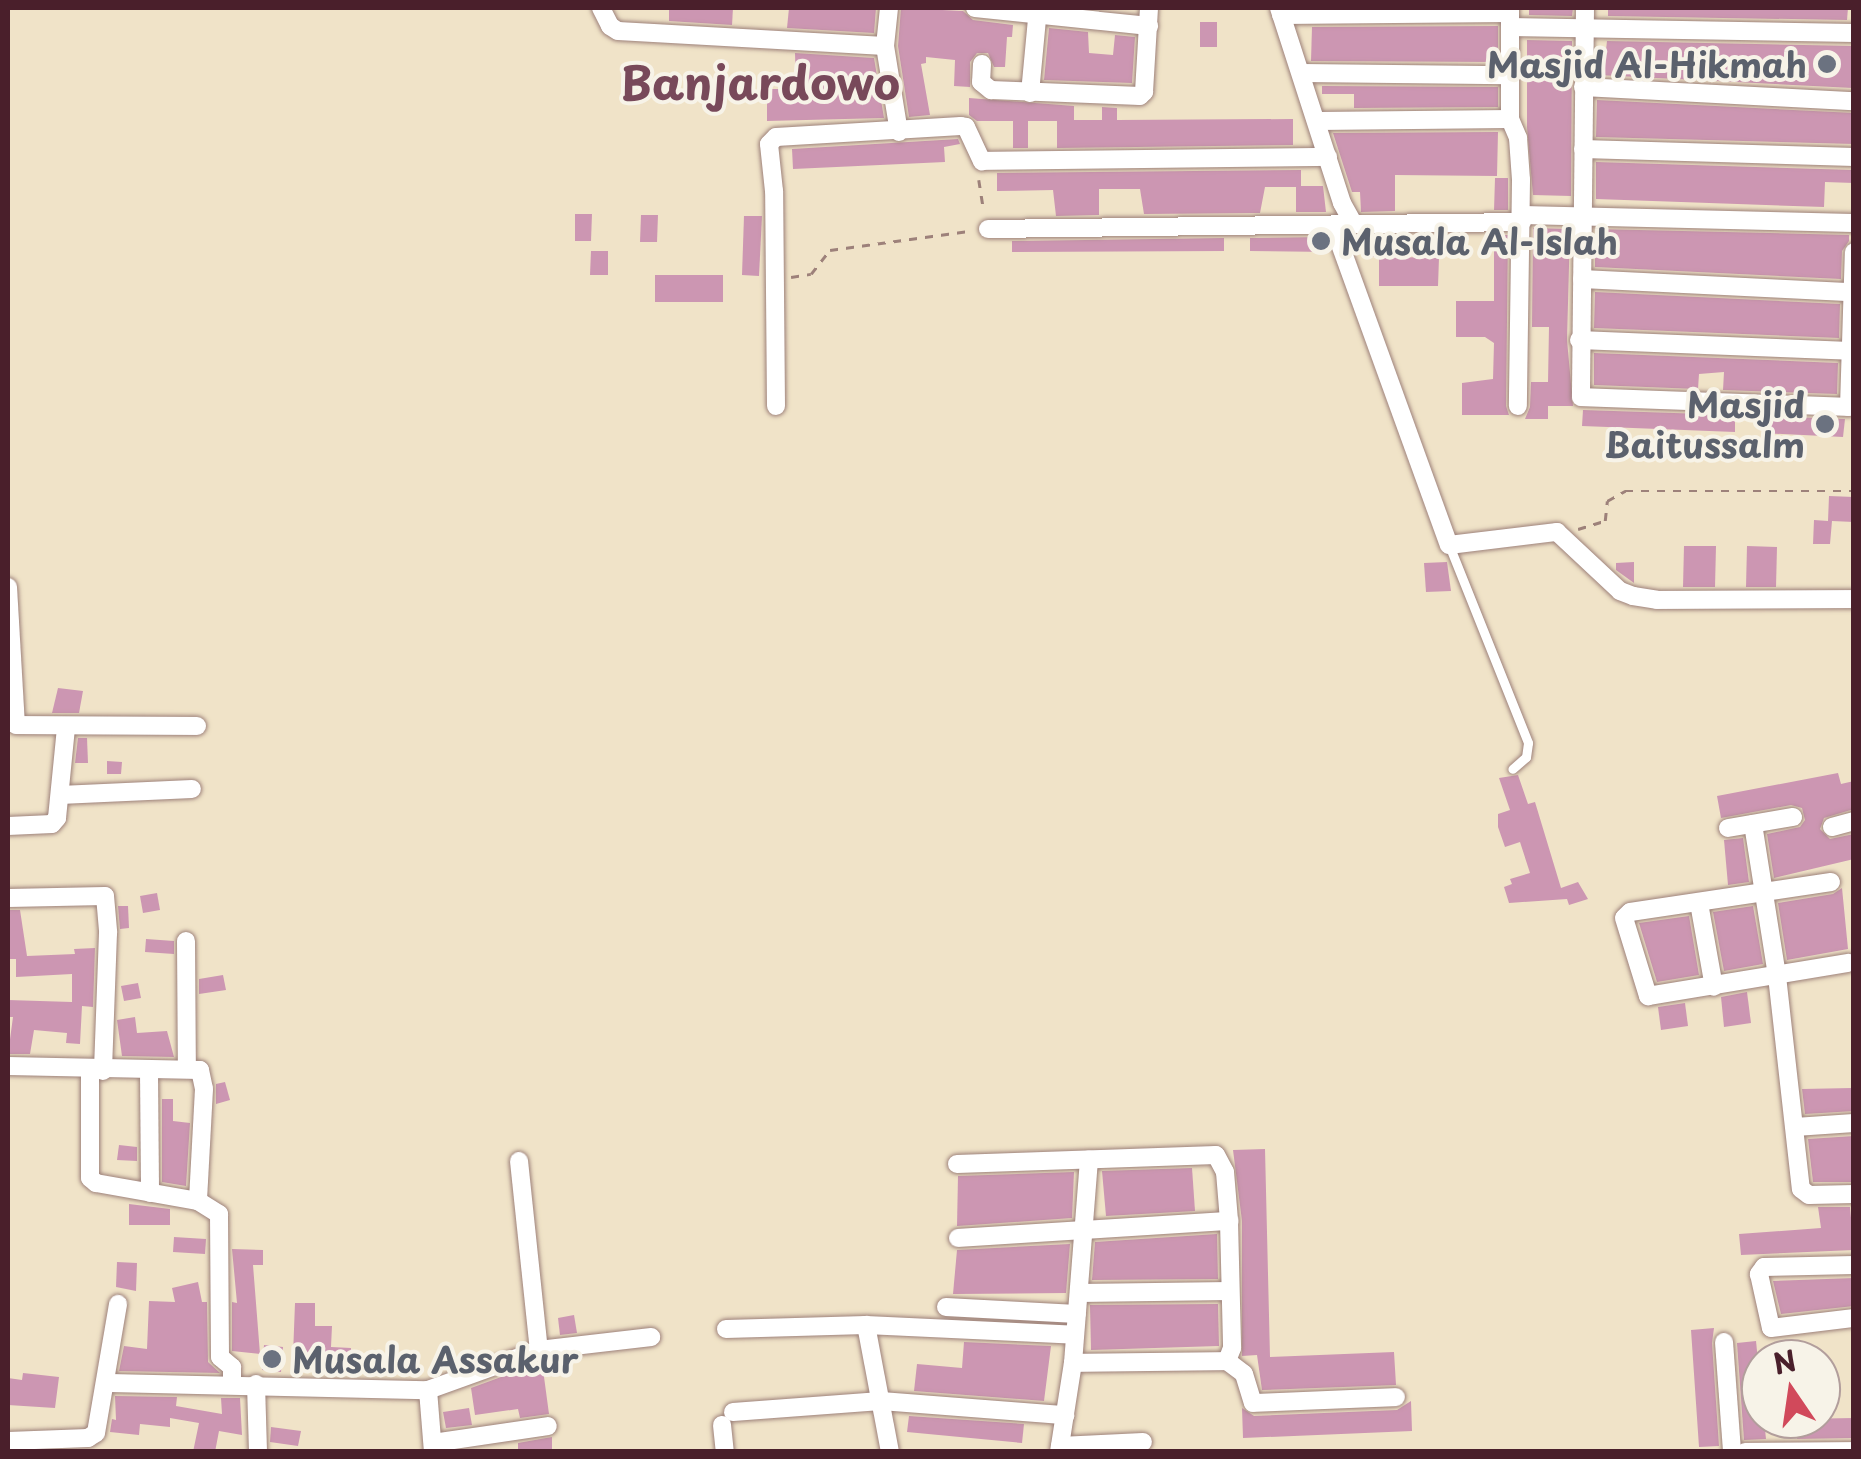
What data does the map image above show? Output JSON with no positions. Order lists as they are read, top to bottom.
{
  "districts": ["Banjardowo"],
  "places": [
    "Masjid Al-Hikmah",
    "Musala Al-Islah",
    "Masjid Baitussalm",
    "Musala Assakur"
  ],
  "north": "top"
}
